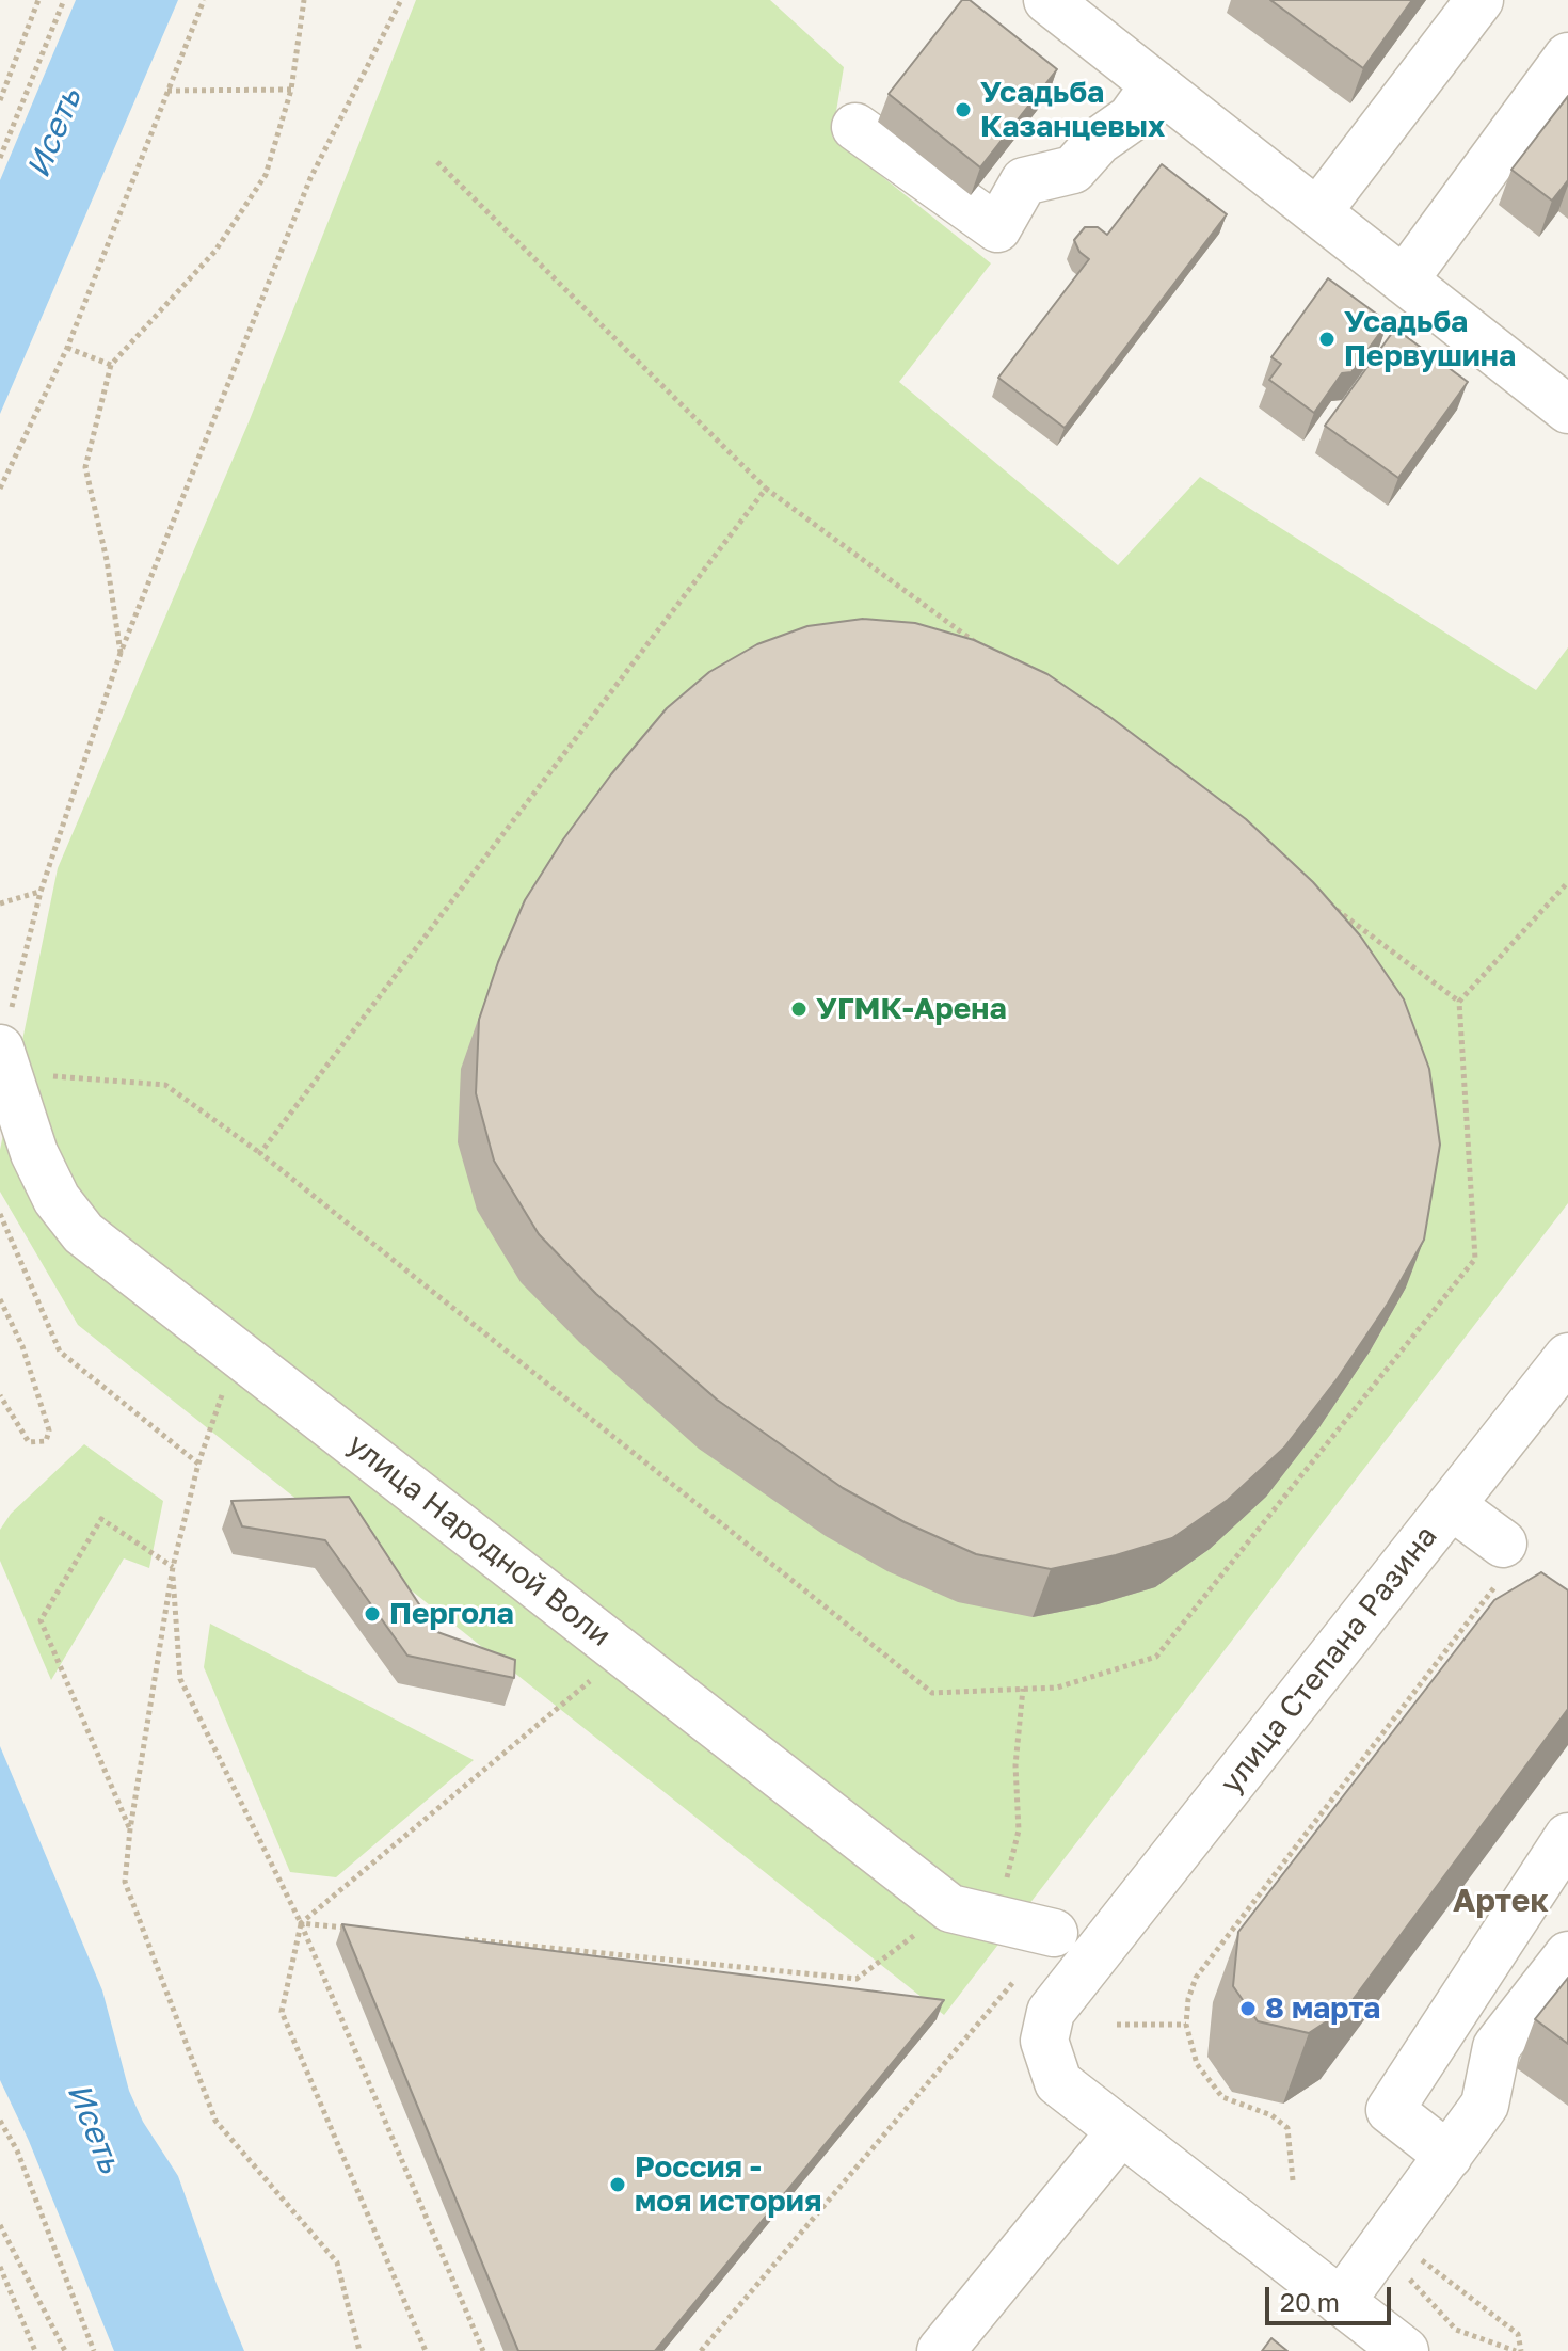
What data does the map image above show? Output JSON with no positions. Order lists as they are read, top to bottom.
{
  "streets": {
    "street": ["улица Народной Воли", "улица Степана Разина"]
  },
  "districts": ["Артек"],
  "water": ["Исеть"],
  "places": [
    "Усадьба Казанцевых",
    "Усадьба Первушина",
    "УГМК-Арена",
    "Пергола",
    "8 марта",
    "Россия - моя история"
  ],
  "scale_bar": "20 m"
}
